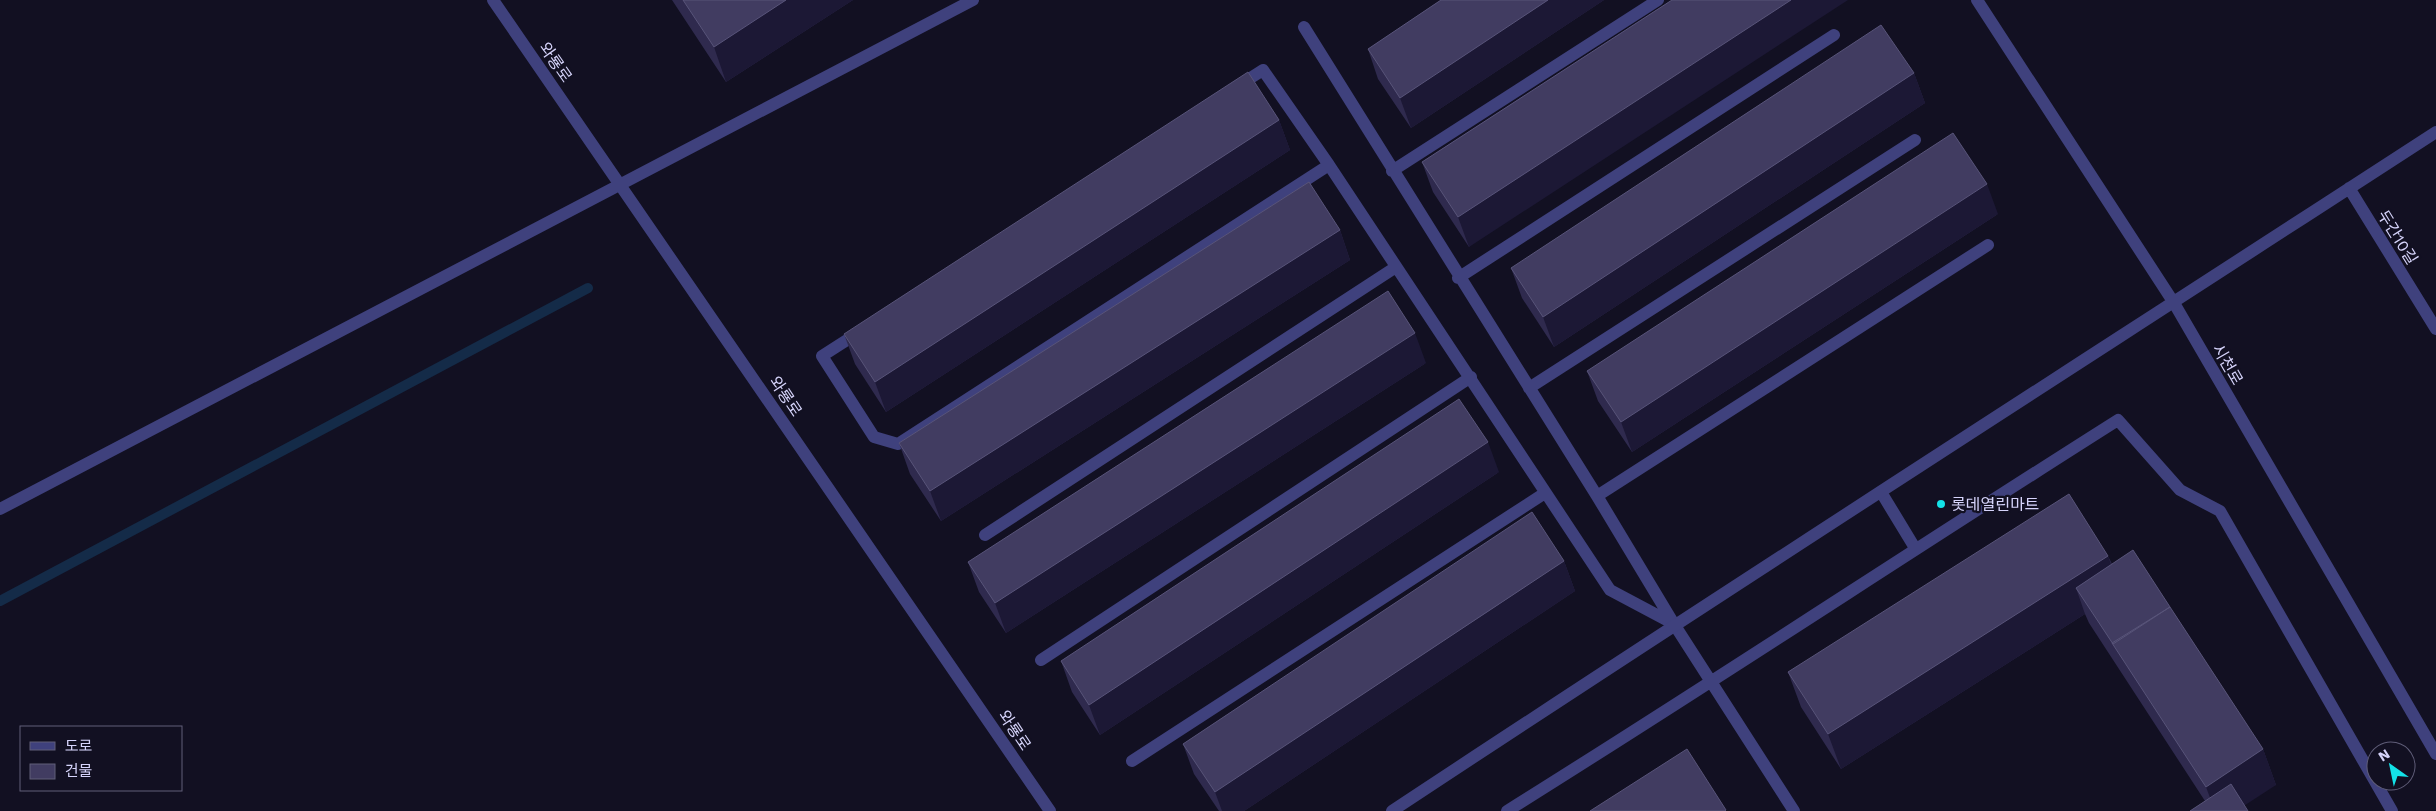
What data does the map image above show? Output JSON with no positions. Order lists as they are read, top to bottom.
{
  "streets": {
    "street": ["와룡로", "두간10길", "시천로"]
  },
  "places": ["롯데열린마트"],
  "legend": ["도로", "건물"],
  "north": "top left"
}
